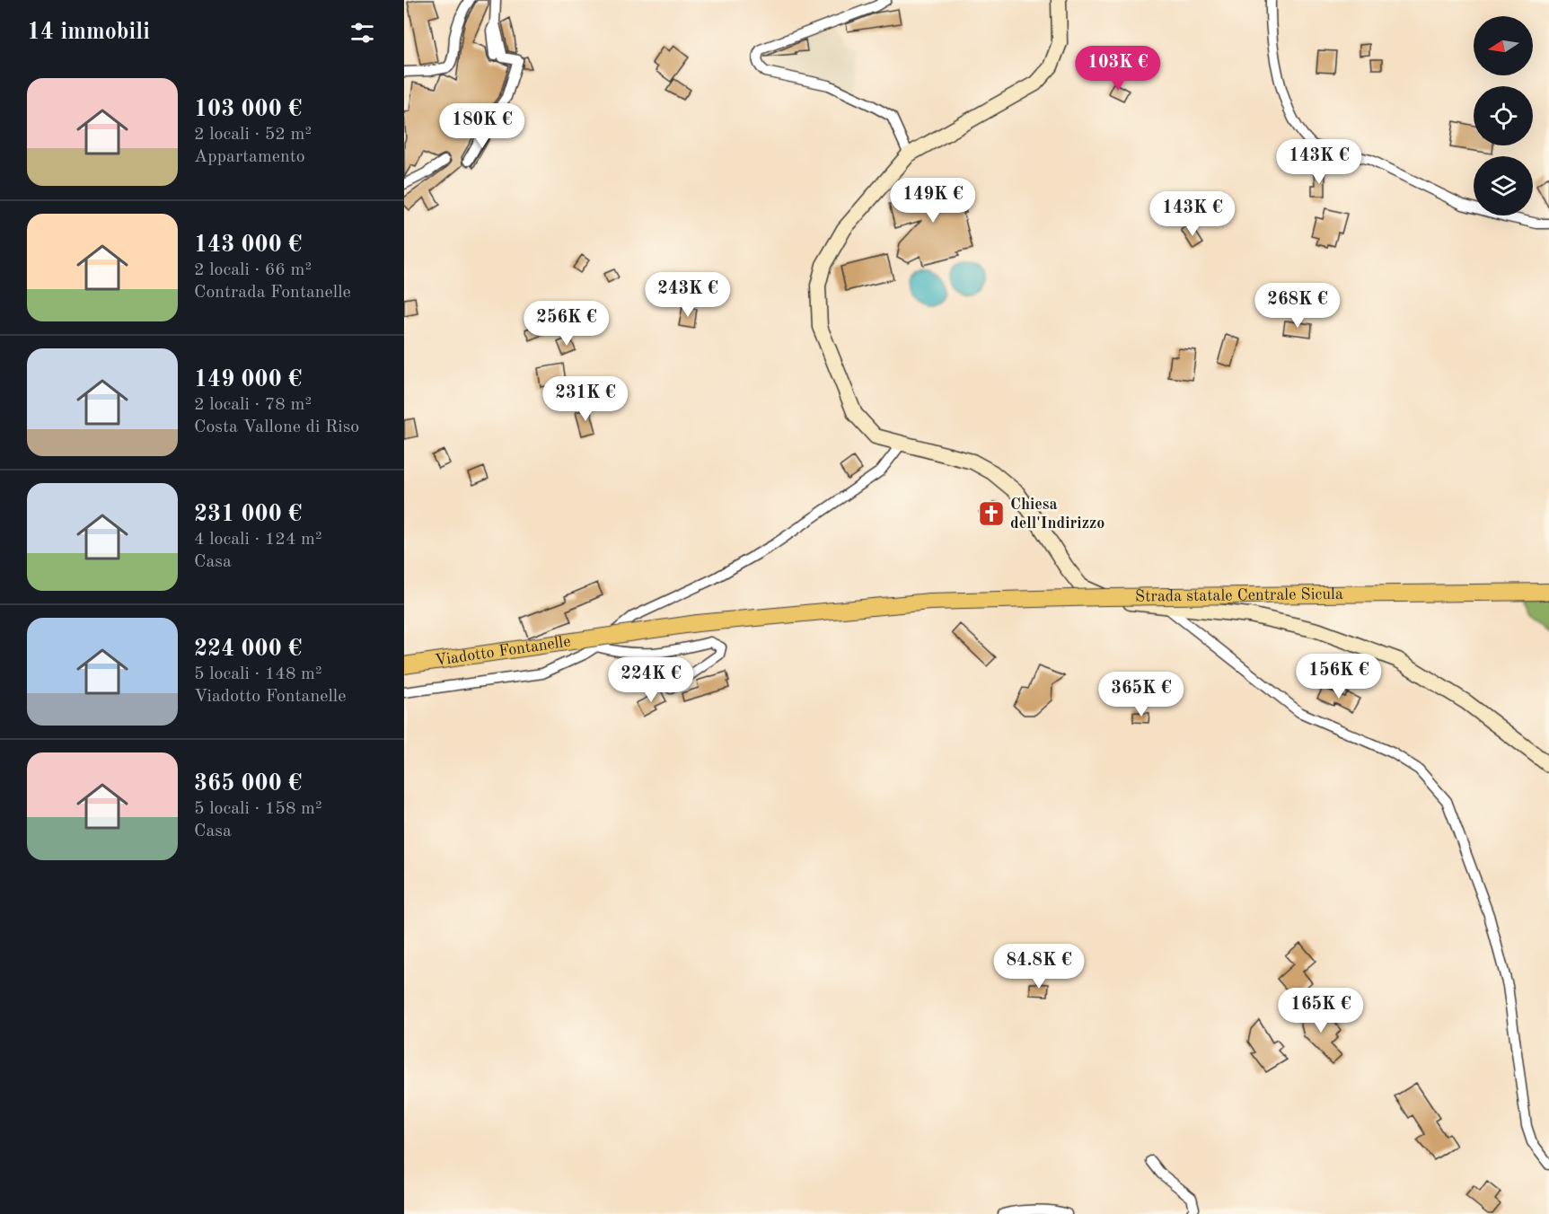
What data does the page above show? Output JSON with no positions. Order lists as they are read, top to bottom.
{
  "streets": {
    "main road": ["Strada statale Centrale Sicula", "Viadotto Fontanelle"]
  },
  "crossings": [
    ["Strada statale Centrale Sicula", "Viadotto Fontanelle"]
  ],
  "places": {
    "church": ["Chiesa dell'Indirizzo"]
  },
  "north": "left",
  "page": {
    "heading": "14 immobili",
    "price": [
      "103K €",
      "180K €",
      "143K €",
      "149K €",
      "143K €",
      "243K €",
      "268K €",
      "256K €",
      "231K €",
      "156K €",
      "224K €",
      "365K €",
      "84.8K €",
      "165K €"
    ],
    "list": [
      {
        "name": "103 000 €",
        "note": "2 locali · 52 m² · Appartamento"
      },
      {
        "name": "143 000 €",
        "note": "2 locali · 66 m² · Contrada Fontanelle"
      },
      {
        "name": "149 000 €",
        "note": "2 locali · 78 m² · Costa Vallone di Riso"
      },
      {
        "name": "231 000 €",
        "note": "4 locali · 124 m² · Casa"
      },
      {
        "name": "224 000 €",
        "note": "5 locali · 148 m² · Viadotto Fontanelle"
      },
      {
        "name": "365 000 €",
        "note": "5 locali · 158 m² · Casa"
      }
    ]
  }
}
